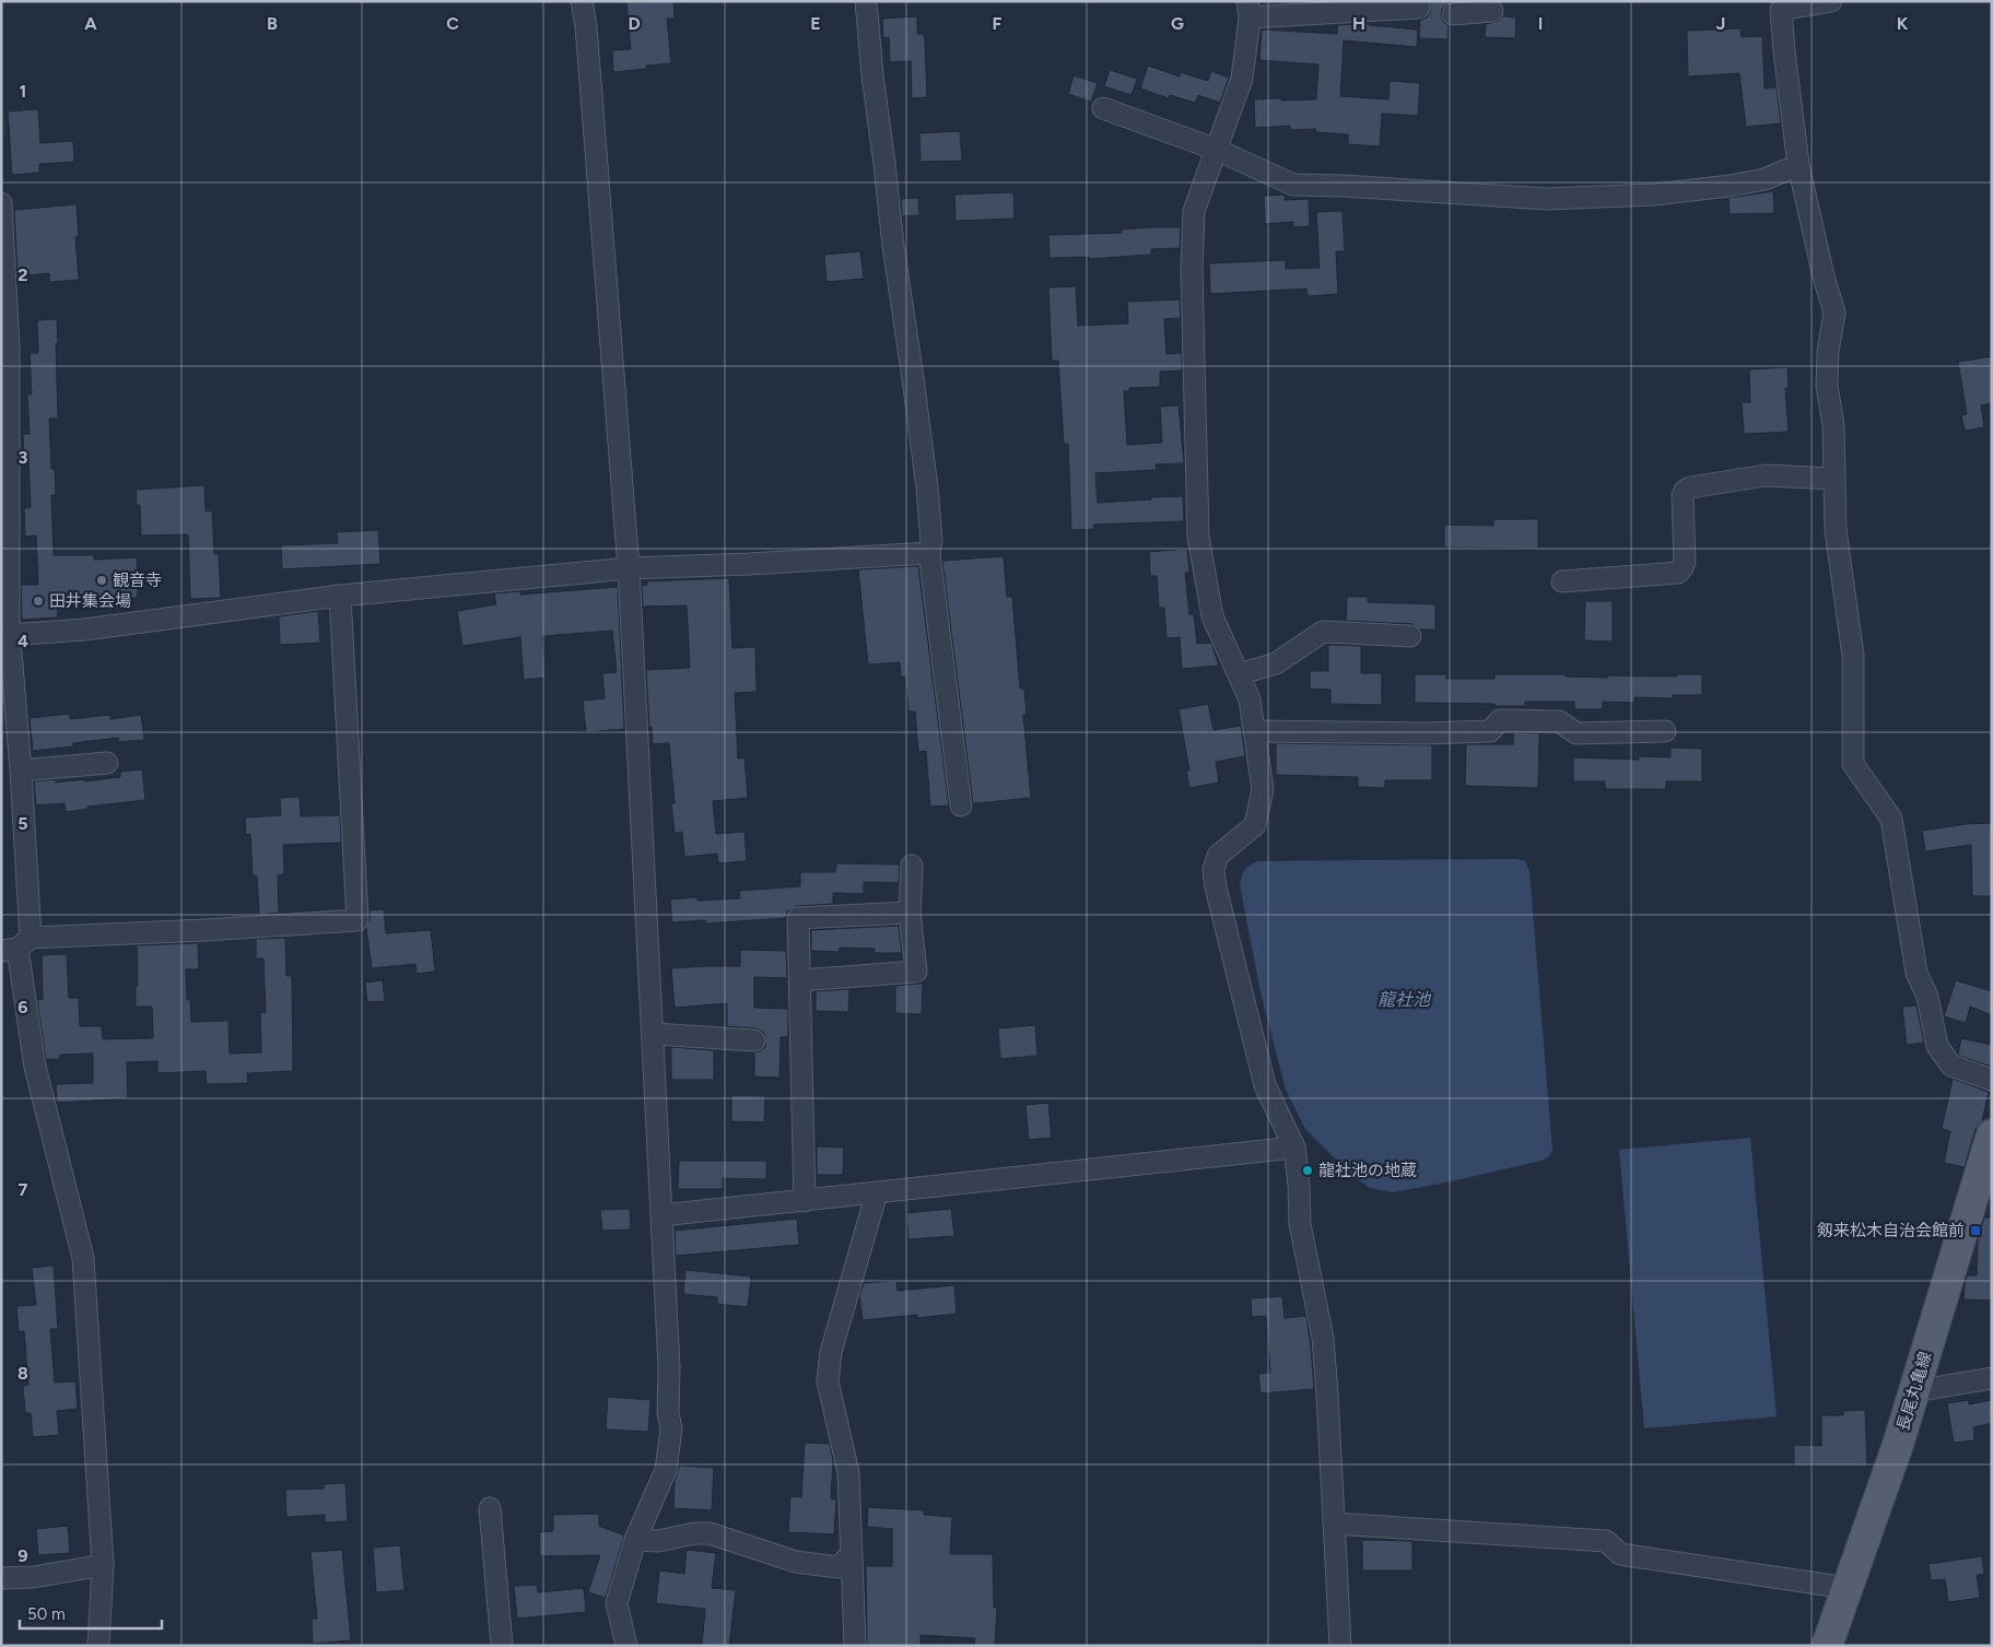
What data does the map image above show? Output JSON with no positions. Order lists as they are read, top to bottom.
{
  "streets": {
    "main road": ["長尾丸亀線"]
  },
  "water": ["龍社池"],
  "places": {
    "other": ["観音寺", "田井集会場", "龍社池の地蔵"],
    "transit": ["剱来松木自治会館前"]
  },
  "scale_bar": "50 m",
  "grid": {
    "columns": [
      "A",
      "B",
      "C",
      "D",
      "E",
      "F",
      "G",
      "H",
      "I",
      "J",
      "K"
    ],
    "rows": [
      "1",
      "2",
      "3",
      "4",
      "5",
      "6",
      "7",
      "8",
      "9"
    ]
  }
}
